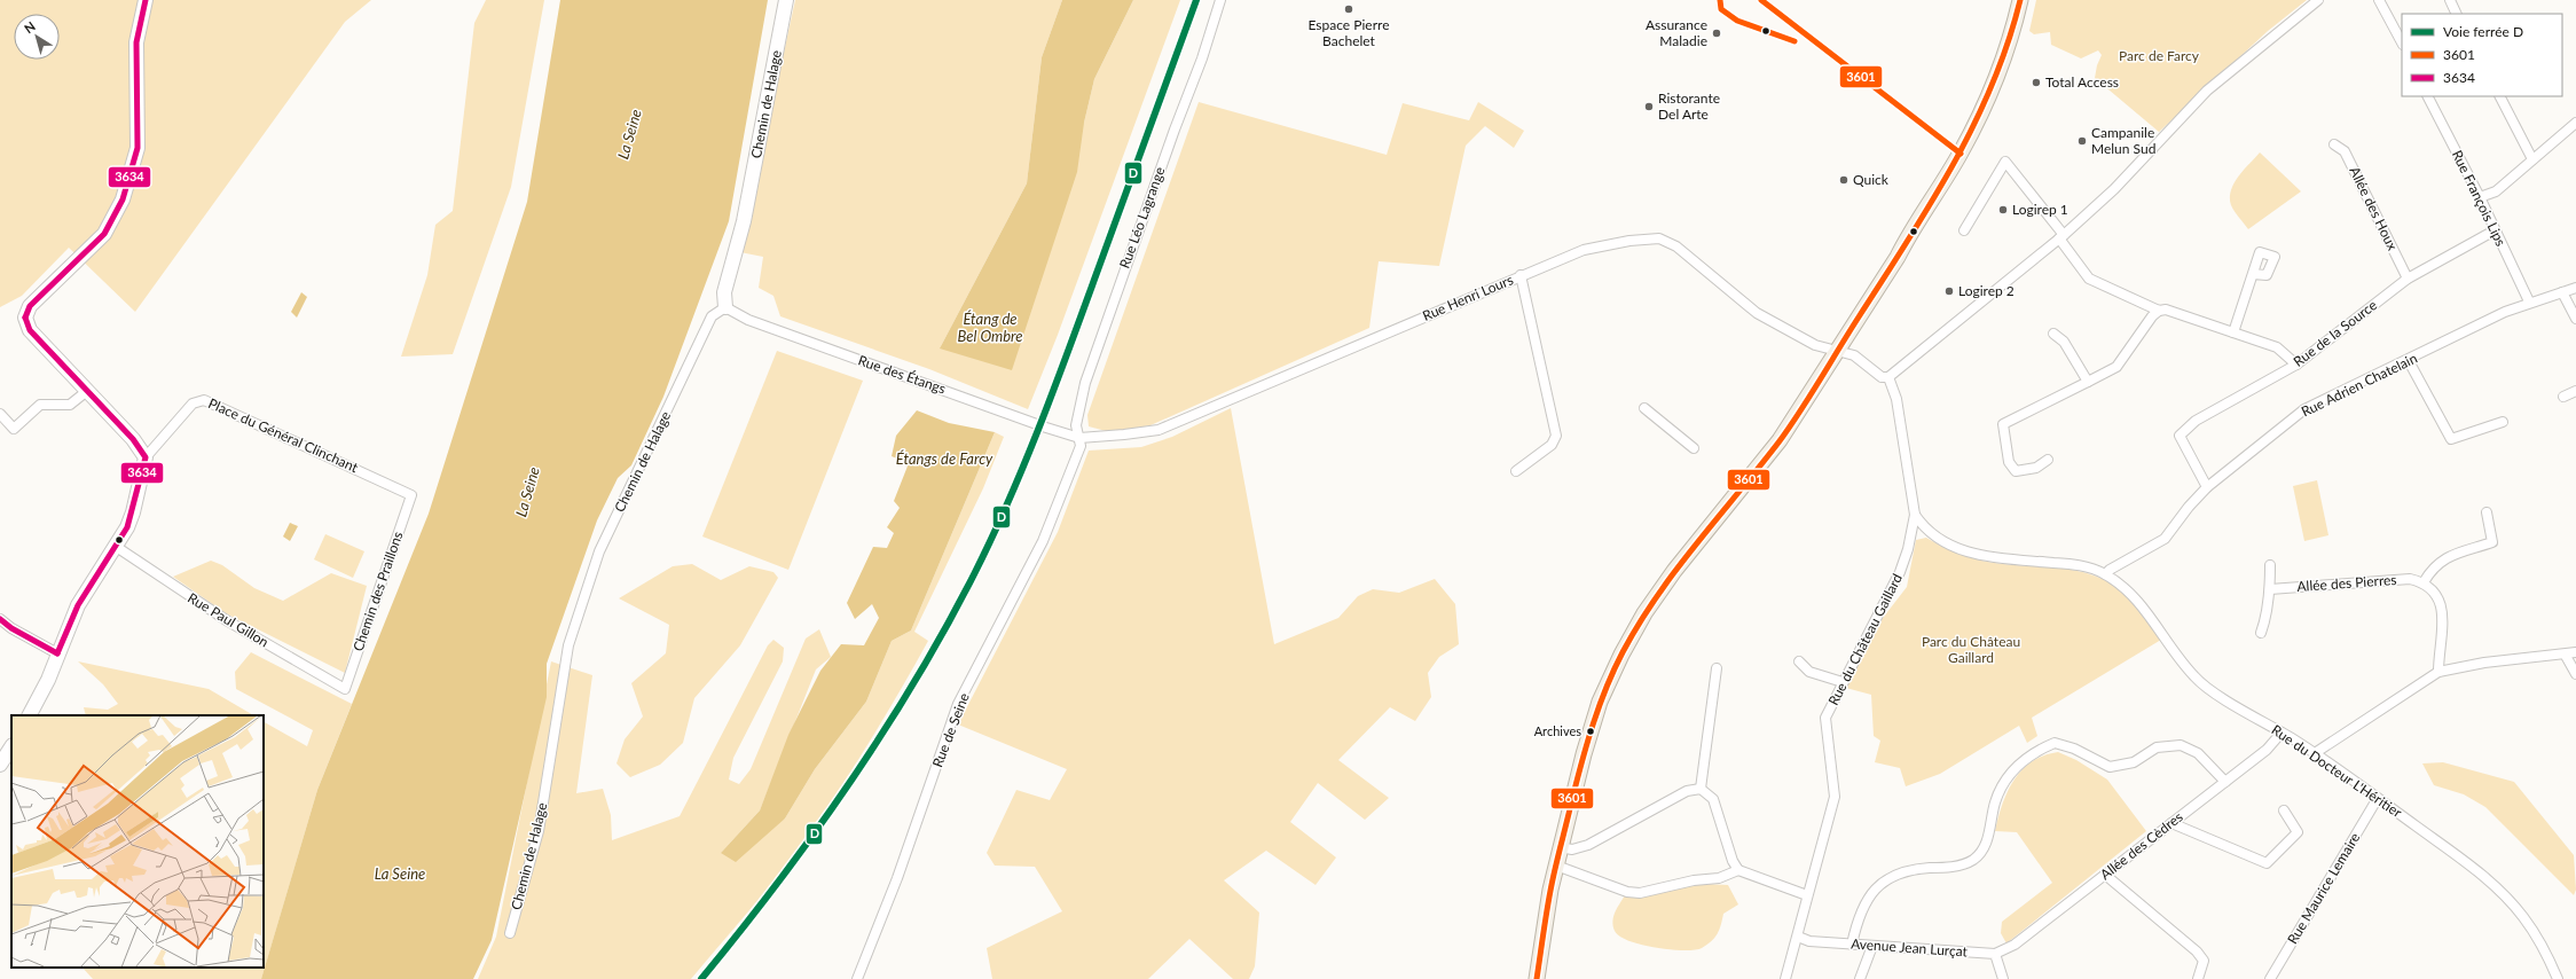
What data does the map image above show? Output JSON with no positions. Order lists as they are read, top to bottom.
{
  "streets": {
    "street": [
      "Chemin de Halage",
      "Rue François Lips",
      "Allée des Houx",
      "Rue Léo Lagrange",
      "Rue Henri Lours",
      "Rue de la Source",
      "Rue des Étangs",
      "Rue Adrien Chatelain",
      "Place du Général Clinchant",
      "Allée des Pierres",
      "Chemin des Praillons",
      "Rue Paul Gillon",
      "Rue du Château Gaillard",
      "Rue de Seine",
      "Rue du Docteur L'Héritier",
      "Allée des Cèdres",
      "Rue Maurice Lemaire",
      "Avenue Jean Lurçat"
    ]
  },
  "crossings": [
    ["Chemin de Halage", "Rue des Étangs"],
    ["Rue François Lips", "Rue de la Source"],
    ["Rue François Lips", "Rue Adrien Chatelain"],
    ["Allée des Houx", "Rue de la Source"],
    ["Rue Léo Lagrange", "Rue Henri Lours"],
    ["Rue Léo Lagrange", "Rue des Étangs"],
    ["Rue Léo Lagrange", "Rue de Seine"],
    ["Rue Henri Lours", "Rue des Étangs"],
    ["Rue Henri Lours", "Rue de Seine"],
    ["Rue de la Source", "Rue Adrien Chatelain"],
    ["Rue des Étangs", "Rue de Seine"],
    ["Rue Adrien Chatelain", "Rue du Docteur L'Héritier"],
    ["Place du Général Clinchant", "Chemin des Praillons"],
    ["Chemin des Praillons", "Rue Paul Gillon"],
    ["Rue du Château Gaillard", "Avenue Jean Lurçat"],
    ["Rue du Docteur L'Héritier", "Allée des Cèdres"],
    ["Rue du Docteur L'Héritier", "Rue Maurice Lemaire"],
    ["Allée des Cèdres", "Avenue Jean Lurçat"]
  ],
  "water": ["La Seine", "Étang de Bel Ombre", "Étangs de Farcy"],
  "parks": ["Parc de Farcy", "Parc du Château Gaillard"],
  "places": [
    "Espace Pierre Bachelet",
    "Assurance Maladie",
    "Total Access",
    "Ristorante Del Arte",
    "Campanile Melun Sud",
    "Quick",
    "Logirep 1",
    "Logirep 2",
    "Archives"
  ],
  "lines": ["rail line D", "transit line 3601", "transit line 3634"],
  "legend": ["Voie ferrée D", "3601", "3634"],
  "north": "top left"
}
